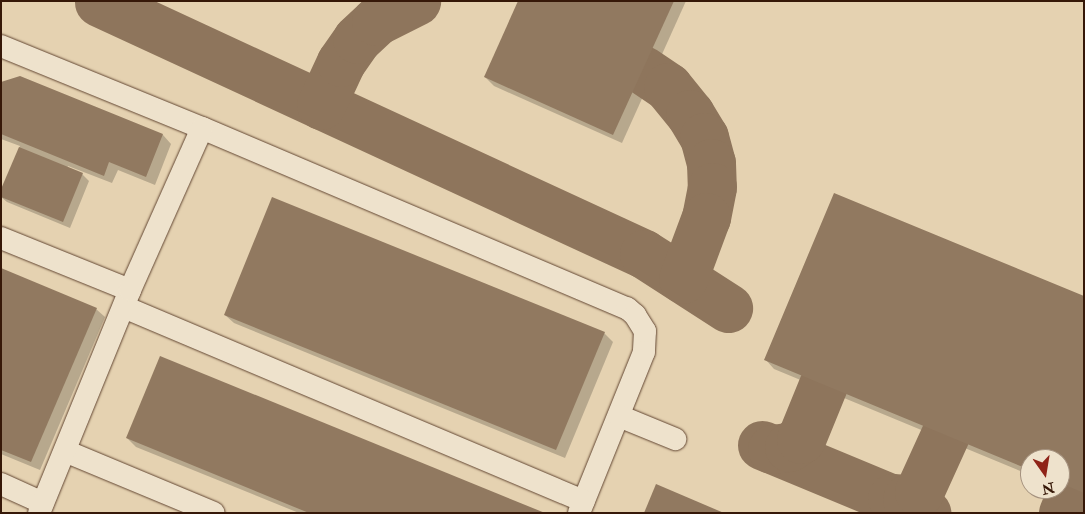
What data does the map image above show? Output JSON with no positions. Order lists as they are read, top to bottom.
{
  "north": "bottom"
}
